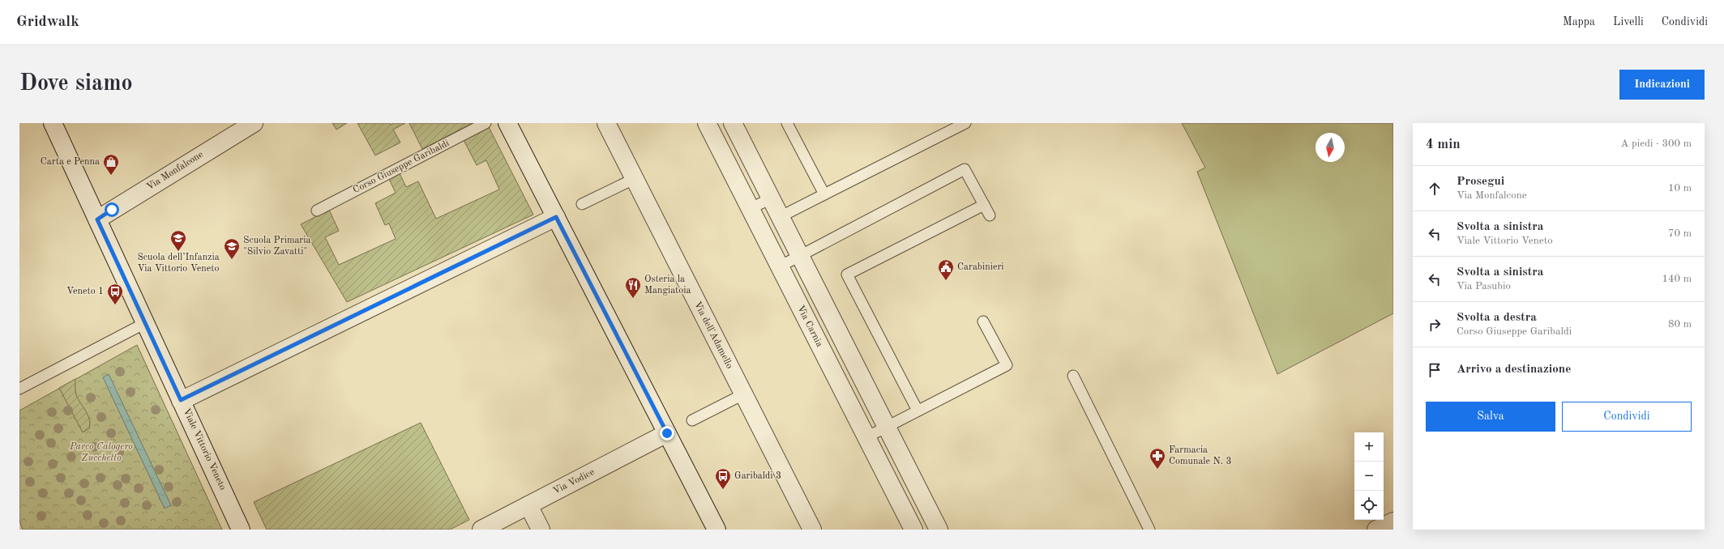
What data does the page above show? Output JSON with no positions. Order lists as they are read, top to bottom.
{
  "streets": {
    "street": [
      "Via Monfalcone",
      "Via Carnia",
      "Via dell'Adamello",
      "Viale Vittorio Veneto",
      "Via Vodice"
    ],
    "lane": ["Corso Giuseppe Garibaldi"]
  },
  "crossings": [
    ["Via Monfalcone", "Viale Vittorio Veneto"]
  ],
  "parks": ["Parco Calogero Zucchetto"],
  "places": {
    "shop": ["Carta e Penna"],
    "school or university": ["Scuola dell’Infanzia Via Vittorio Veneto", "Scuola Primaria \"Silvio Zavatti\""],
    "public building": ["Carabinieri"],
    "restaurant": ["Osteria la Mangiatoia"],
    "bus stop": ["Veneto 1", "Garibaldi 3"],
    "pharmacy": ["Farmacia Comunale N. 3"]
  },
  "north": "bottom",
  "page": {
    "header": "Gridwalk",
    "nav": ["Mappa", "Livelli", "Condividi"],
    "buttons": [
      "Indicazioni",
      ["Salva", "Condividi"]
    ],
    "title": "Dove siamo",
    "heading": ["4 min", "A piedi · 300 m"],
    "list": [
      ["Prosegui", "Via Monfalcone", "10 m"],
      ["Svolta a sinistra", "Viale Vittorio Veneto", "70 m"],
      ["Svolta a sinistra", "Via Pasubio", "140 m"],
      ["Svolta a destra", "Corso Giuseppe Garibaldi", "80 m"],
      "Arrivo a destinazione"
    ],
    "map_buttons": ["+", "−"]
  }
}
